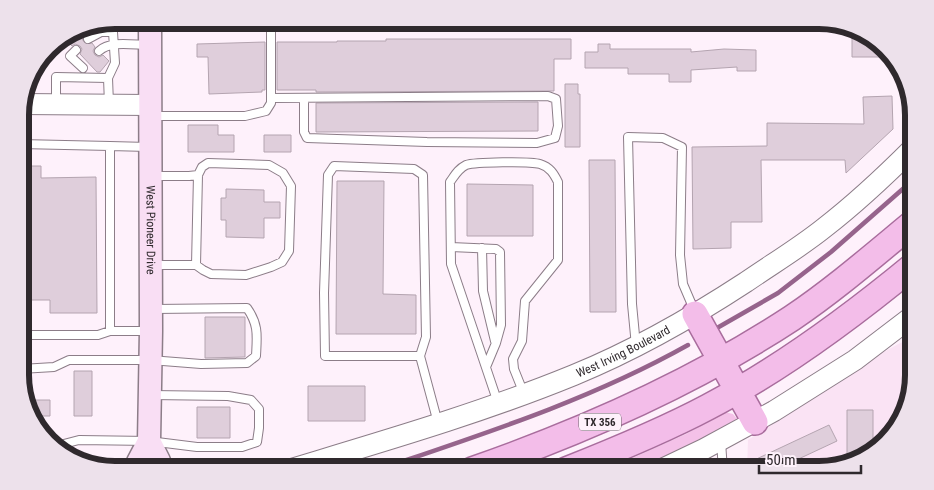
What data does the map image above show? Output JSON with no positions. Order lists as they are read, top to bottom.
{
  "streets": {
    "main road": ["West Pioneer Drive", "TX 356"],
    "street": ["West Irving Boulevard"]
  },
  "scale_bar": "50 m"
}
